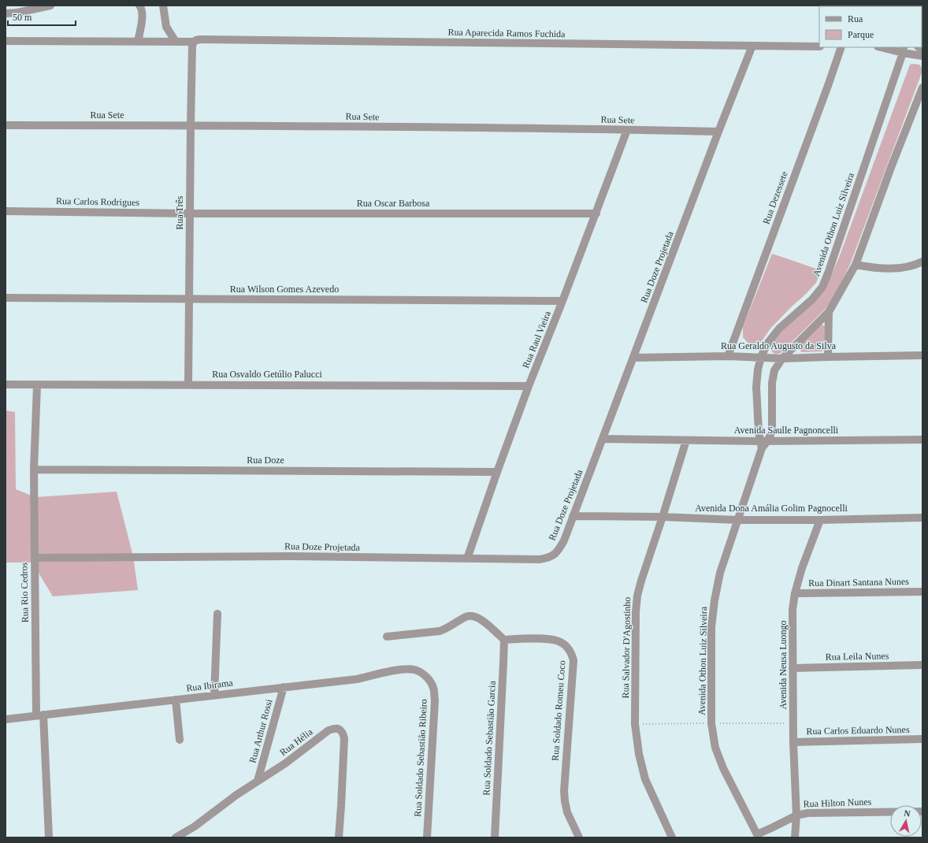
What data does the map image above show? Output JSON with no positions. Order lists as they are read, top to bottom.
{
  "streets": {
    "street": [
      "Rua Aparecida Ramos Fuchida",
      "Rua Sete",
      "Rua Dezessete",
      "Rua Carlos Rodrigues",
      "Rua Oscar Barbosa",
      "Rua Três",
      "Avenida Othon Luiz Silveira",
      "Rua Doze Projetada",
      "Rua Wilson Gomes Azevedo",
      "Rua Raul Vieira",
      "Rua Geraldo Augusto da Silva",
      "Rua Osvaldo Getúlio Palucci",
      "Avenida Saulle Pagnoncelli",
      "Rua Doze",
      "Avenida Dona Amália Golim Pagnocelli",
      "Rua Dinart Santana Nunes",
      "Rua Rio Cedros",
      "Rua Salvador D'Agostinho",
      "Rua Leila Nunes",
      "Avenida Neusa Luongo",
      "Rua Ibirama",
      "Rua Soldado Romeu Coco",
      "Rua Carlos Eduardo Nunes",
      "Rua Arthur Rossi",
      "Rua Soldado Sebastião Garcia",
      "Rua Hélia",
      "Rua Soldado Sebastião Ribeiro",
      "Rua Hilton Nunes"
    ]
  },
  "crossings": [
    ["Rua Aparecida Ramos Fuchida", "Rua Três"],
    ["Rua Aparecida Ramos Fuchida", "Rua Doze Projetada"],
    ["Rua Sete", "Rua Três"],
    ["Rua Sete", "Rua Doze Projetada"],
    ["Rua Sete", "Rua Raul Vieira"],
    ["Rua Dezessete", "Rua Geraldo Augusto da Silva"],
    ["Rua Carlos Rodrigues", "Rua Oscar Barbosa"],
    ["Rua Carlos Rodrigues", "Rua Três"],
    ["Rua Oscar Barbosa", "Rua Três"],
    ["Rua Oscar Barbosa", "Rua Raul Vieira"],
    ["Rua Três", "Rua Wilson Gomes Azevedo"],
    ["Rua Três", "Rua Osvaldo Getúlio Palucci"],
    ["Avenida Othon Luiz Silveira", "Rua Geraldo Augusto da Silva"],
    ["Avenida Othon Luiz Silveira", "Avenida Saulle Pagnoncelli"],
    ["Avenida Othon Luiz Silveira", "Avenida Dona Amália Golim Pagnocelli"],
    ["Avenida Othon Luiz Silveira", "Rua Hilton Nunes"],
    ["Rua Doze Projetada", "Rua Raul Vieira"],
    ["Rua Doze Projetada", "Rua Geraldo Augusto da Silva"],
    ["Rua Doze Projetada", "Avenida Saulle Pagnoncelli"],
    ["Rua Doze Projetada", "Avenida Dona Amália Golim Pagnocelli"],
    ["Rua Doze Projetada", "Rua Rio Cedros"],
    ["Rua Wilson Gomes Azevedo", "Rua Raul Vieira"],
    ["Rua Raul Vieira", "Rua Osvaldo Getúlio Palucci"],
    ["Rua Raul Vieira", "Rua Doze"],
    ["Rua Osvaldo Getúlio Palucci", "Rua Rio Cedros"],
    ["Avenida Saulle Pagnoncelli", "Rua Salvador D'Agostinho"],
    ["Rua Doze", "Rua Rio Cedros"],
    ["Avenida Dona Amália Golim Pagnocelli", "Rua Salvador D'Agostinho"],
    ["Avenida Dona Amália Golim Pagnocelli", "Avenida Neusa Luongo"],
    ["Rua Dinart Santana Nunes", "Avenida Neusa Luongo"],
    ["Rua Rio Cedros", "Rua Ibirama"],
    ["Rua Leila Nunes", "Avenida Neusa Luongo"],
    ["Avenida Neusa Luongo", "Rua Carlos Eduardo Nunes"],
    ["Avenida Neusa Luongo", "Rua Hilton Nunes"],
    ["Rua Ibirama", "Rua Arthur Rossi"],
    ["Rua Ibirama", "Rua Soldado Sebastião Ribeiro"],
    ["Rua Soldado Romeu Coco", "Rua Soldado Sebastião Garcia"],
    ["Rua Arthur Rossi", "Rua Hélia"]
  ],
  "legend": ["Rua", "Parque"],
  "scale_bar": "50 m",
  "north": "top"
}
